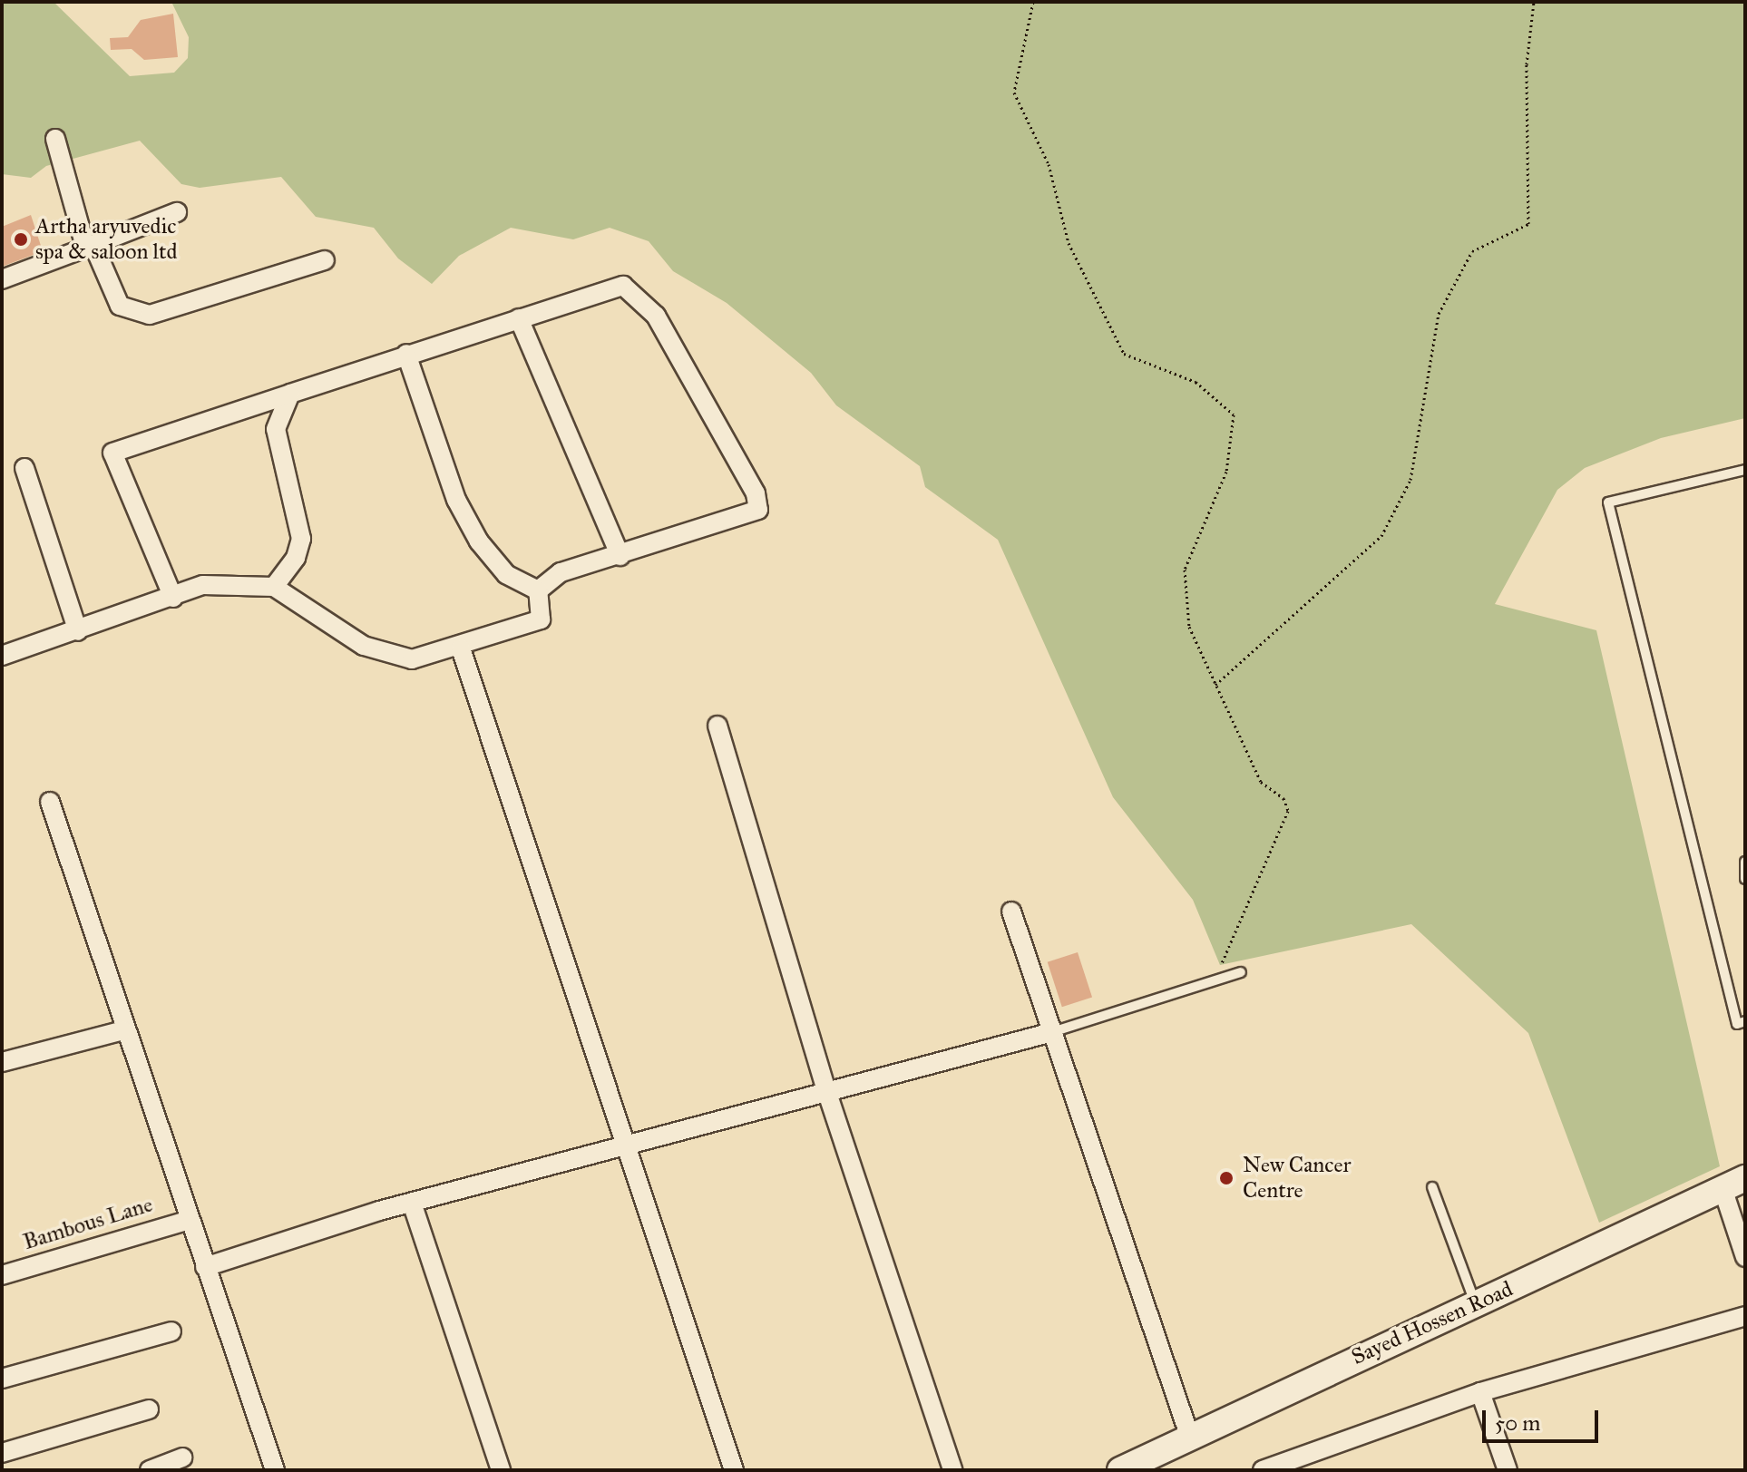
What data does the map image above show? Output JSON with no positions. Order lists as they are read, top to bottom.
{
  "streets": {
    "main road": ["Sayed Hossen Road"],
    "street": ["Bambous Lane"]
  },
  "places": ["Artha aryuvedic spa & saloon ltd", "New Cancer Centre"],
  "scale_bar": "50 m"
}
